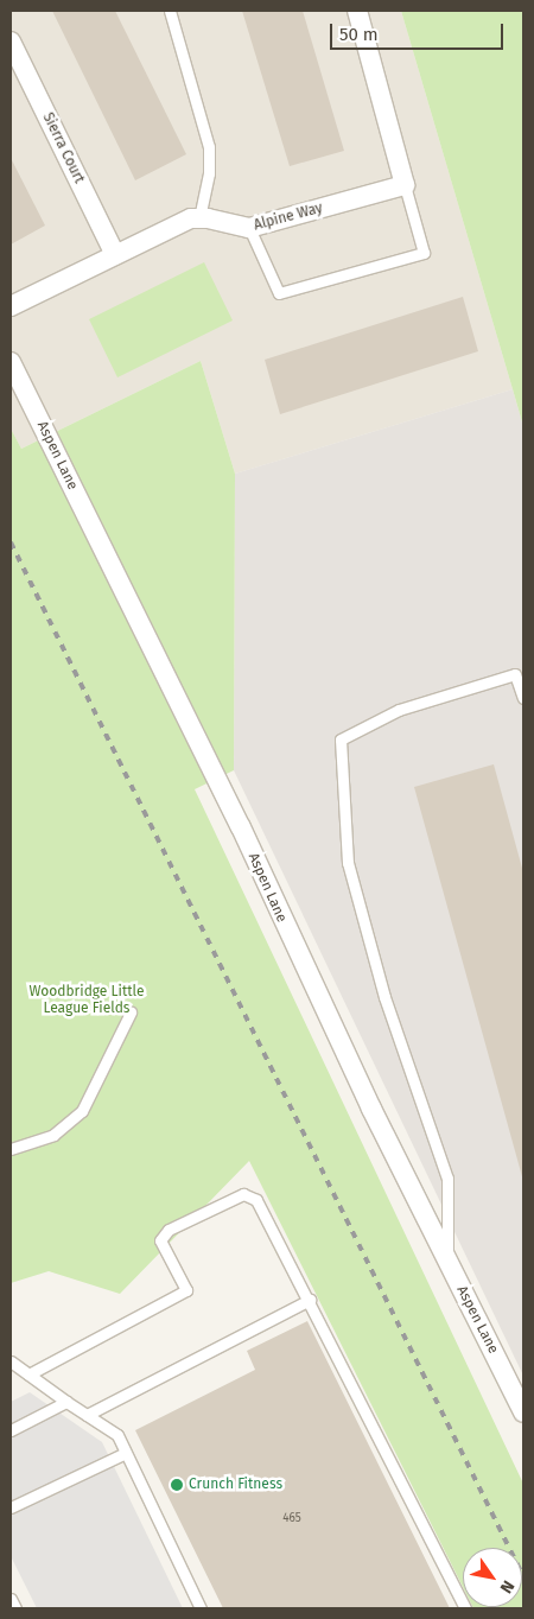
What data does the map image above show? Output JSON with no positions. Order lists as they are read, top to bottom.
{
  "streets": {
    "street": ["Sierra Court", "Alpine Way", "Aspen Lane"]
  },
  "parks": ["Woodbridge Little League Fields"],
  "places": ["Crunch Fitness"],
  "house_numbers": ["465"],
  "scale_bar": "50 m",
  "north": "bottom right"
}
